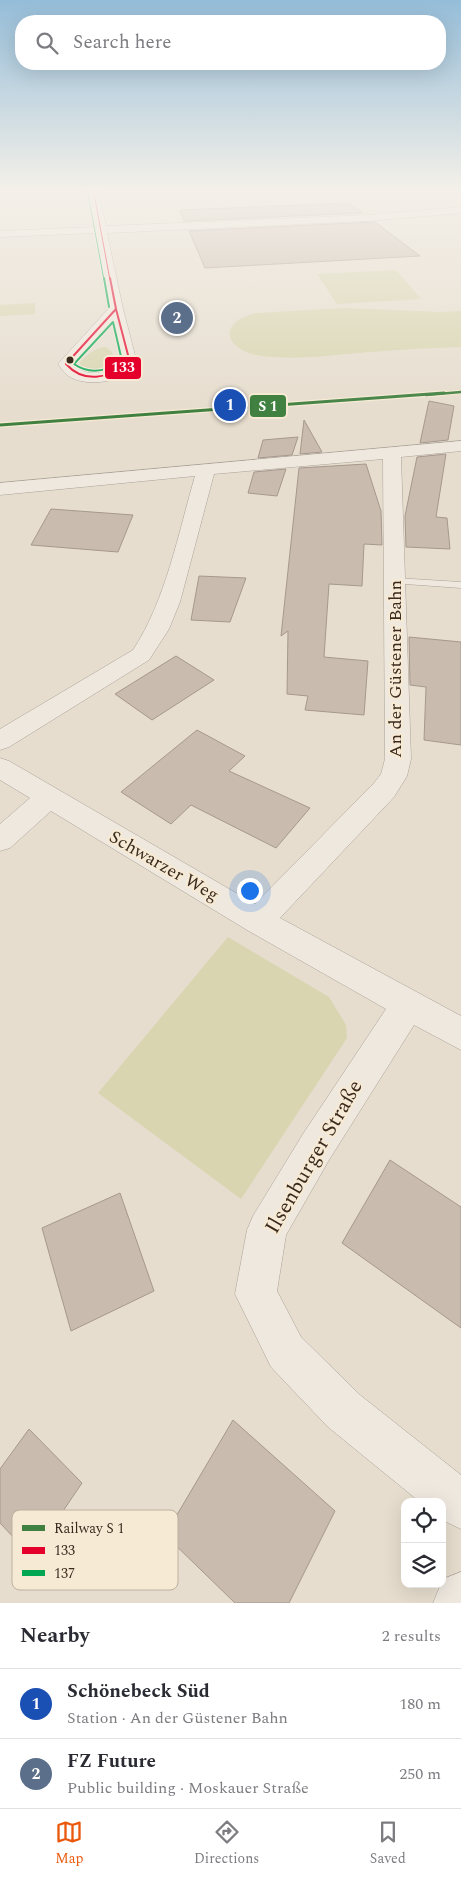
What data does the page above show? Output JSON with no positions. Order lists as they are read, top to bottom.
{
  "streets": {
    "street": ["An der Güstener Bahn", "Schwarzer Weg", "Ilsenburger Straße"]
  },
  "crossings": [
    ["An der Güstener Bahn", "Schwarzer Weg"],
    ["Schwarzer Weg", "Ilsenburger Straße"]
  ],
  "lines": ["transit line 133", "transit line 137"],
  "legend": ["Railway S 1", "133", "137"],
  "page": {
    "search": "Search here",
    "pins": ["2", "1"],
    "heading": ["Nearby", "2 results"],
    "list": [
      {
        "mark": "1",
        "name": "Schönebeck Süd",
        "note": "Station · An der Güstener Bahn",
        "value": "180 m"
      },
      {
        "mark": "2",
        "name": "FZ Future",
        "note": "Public building · Moskauer Straße",
        "value": "250 m"
      }
    ],
    "nav": ["Map", "Directions", "Saved"]
  }
}
